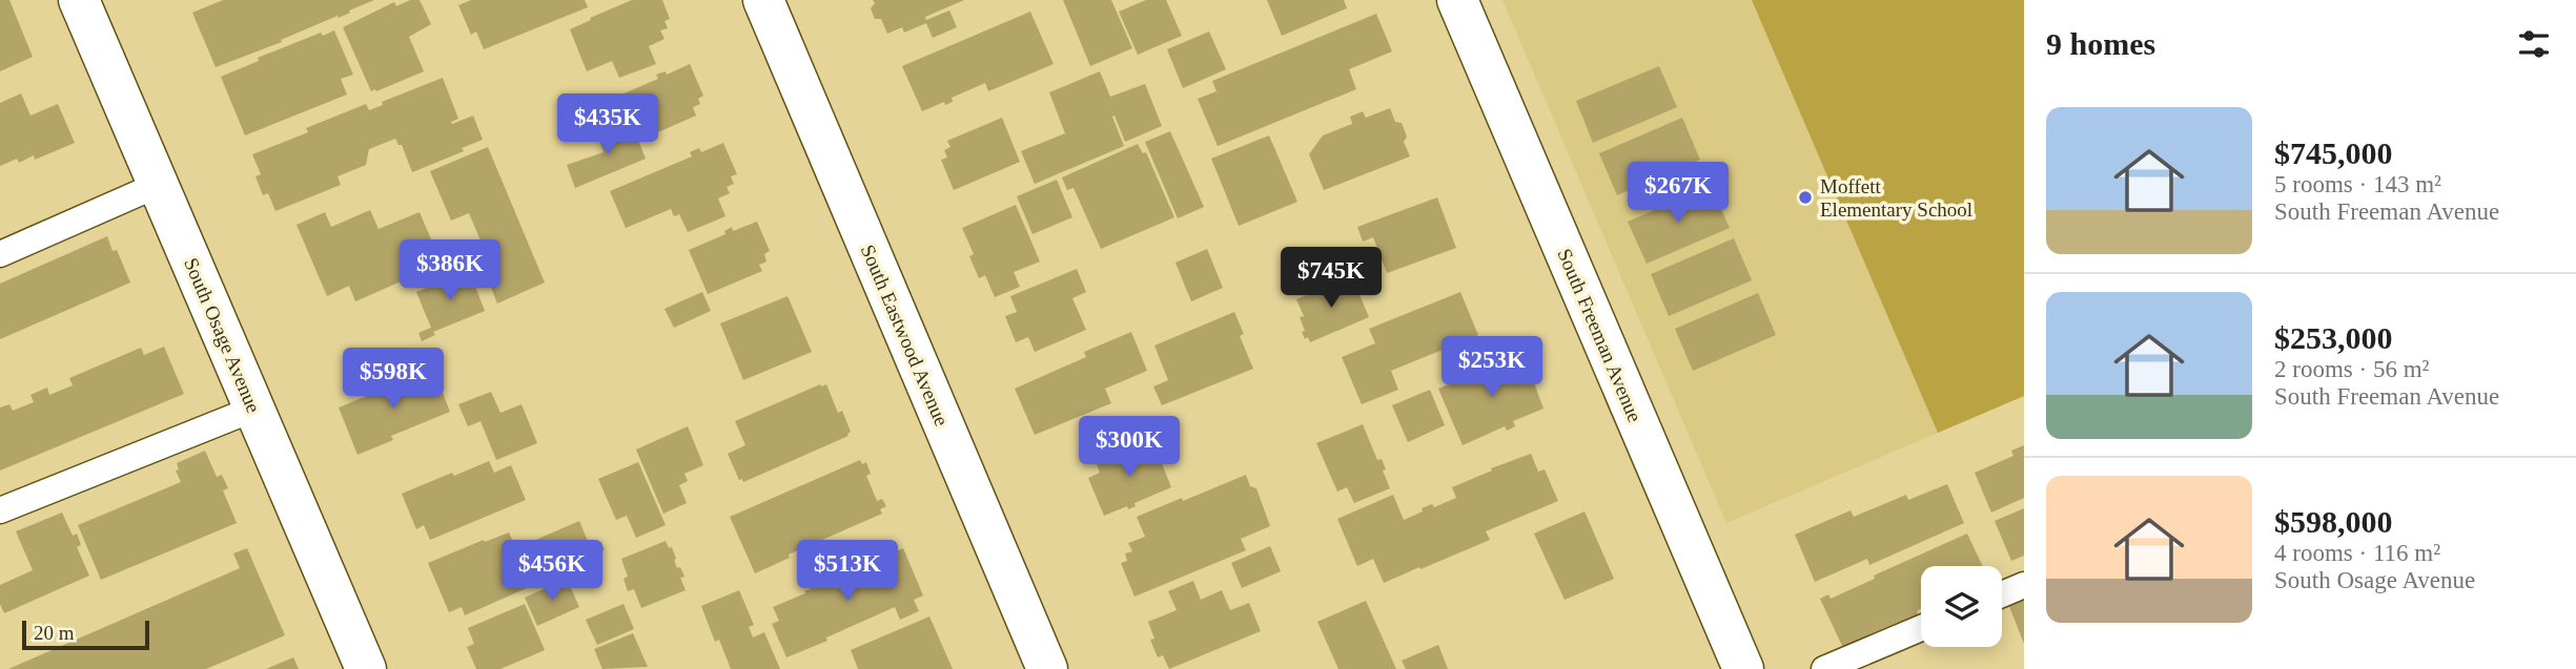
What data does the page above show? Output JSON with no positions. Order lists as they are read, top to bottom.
{
  "streets": {
    "street": ["South Osage Avenue", "South Eastwood Avenue", "South Freeman Avenue"]
  },
  "places": ["Moffett Elementary School"],
  "scale_bar": "20 m",
  "page": {
    "heading": "9 homes",
    "list": [
      {
        "name": "$745,000",
        "note": "5 rooms · 143 m² · South Freeman Avenue"
      },
      {
        "name": "$253,000",
        "note": "2 rooms · 56 m² · South Freeman Avenue"
      },
      {
        "name": "$598,000",
        "note": "4 rooms · 116 m² · South Osage Avenue"
      }
    ],
    "price": [
      "$435K",
      "$267K",
      "$386K",
      "$745K",
      "$253K",
      "$598K",
      "$300K",
      "$456K",
      "$513K"
    ],
    "scale": "20 m"
  }
}
